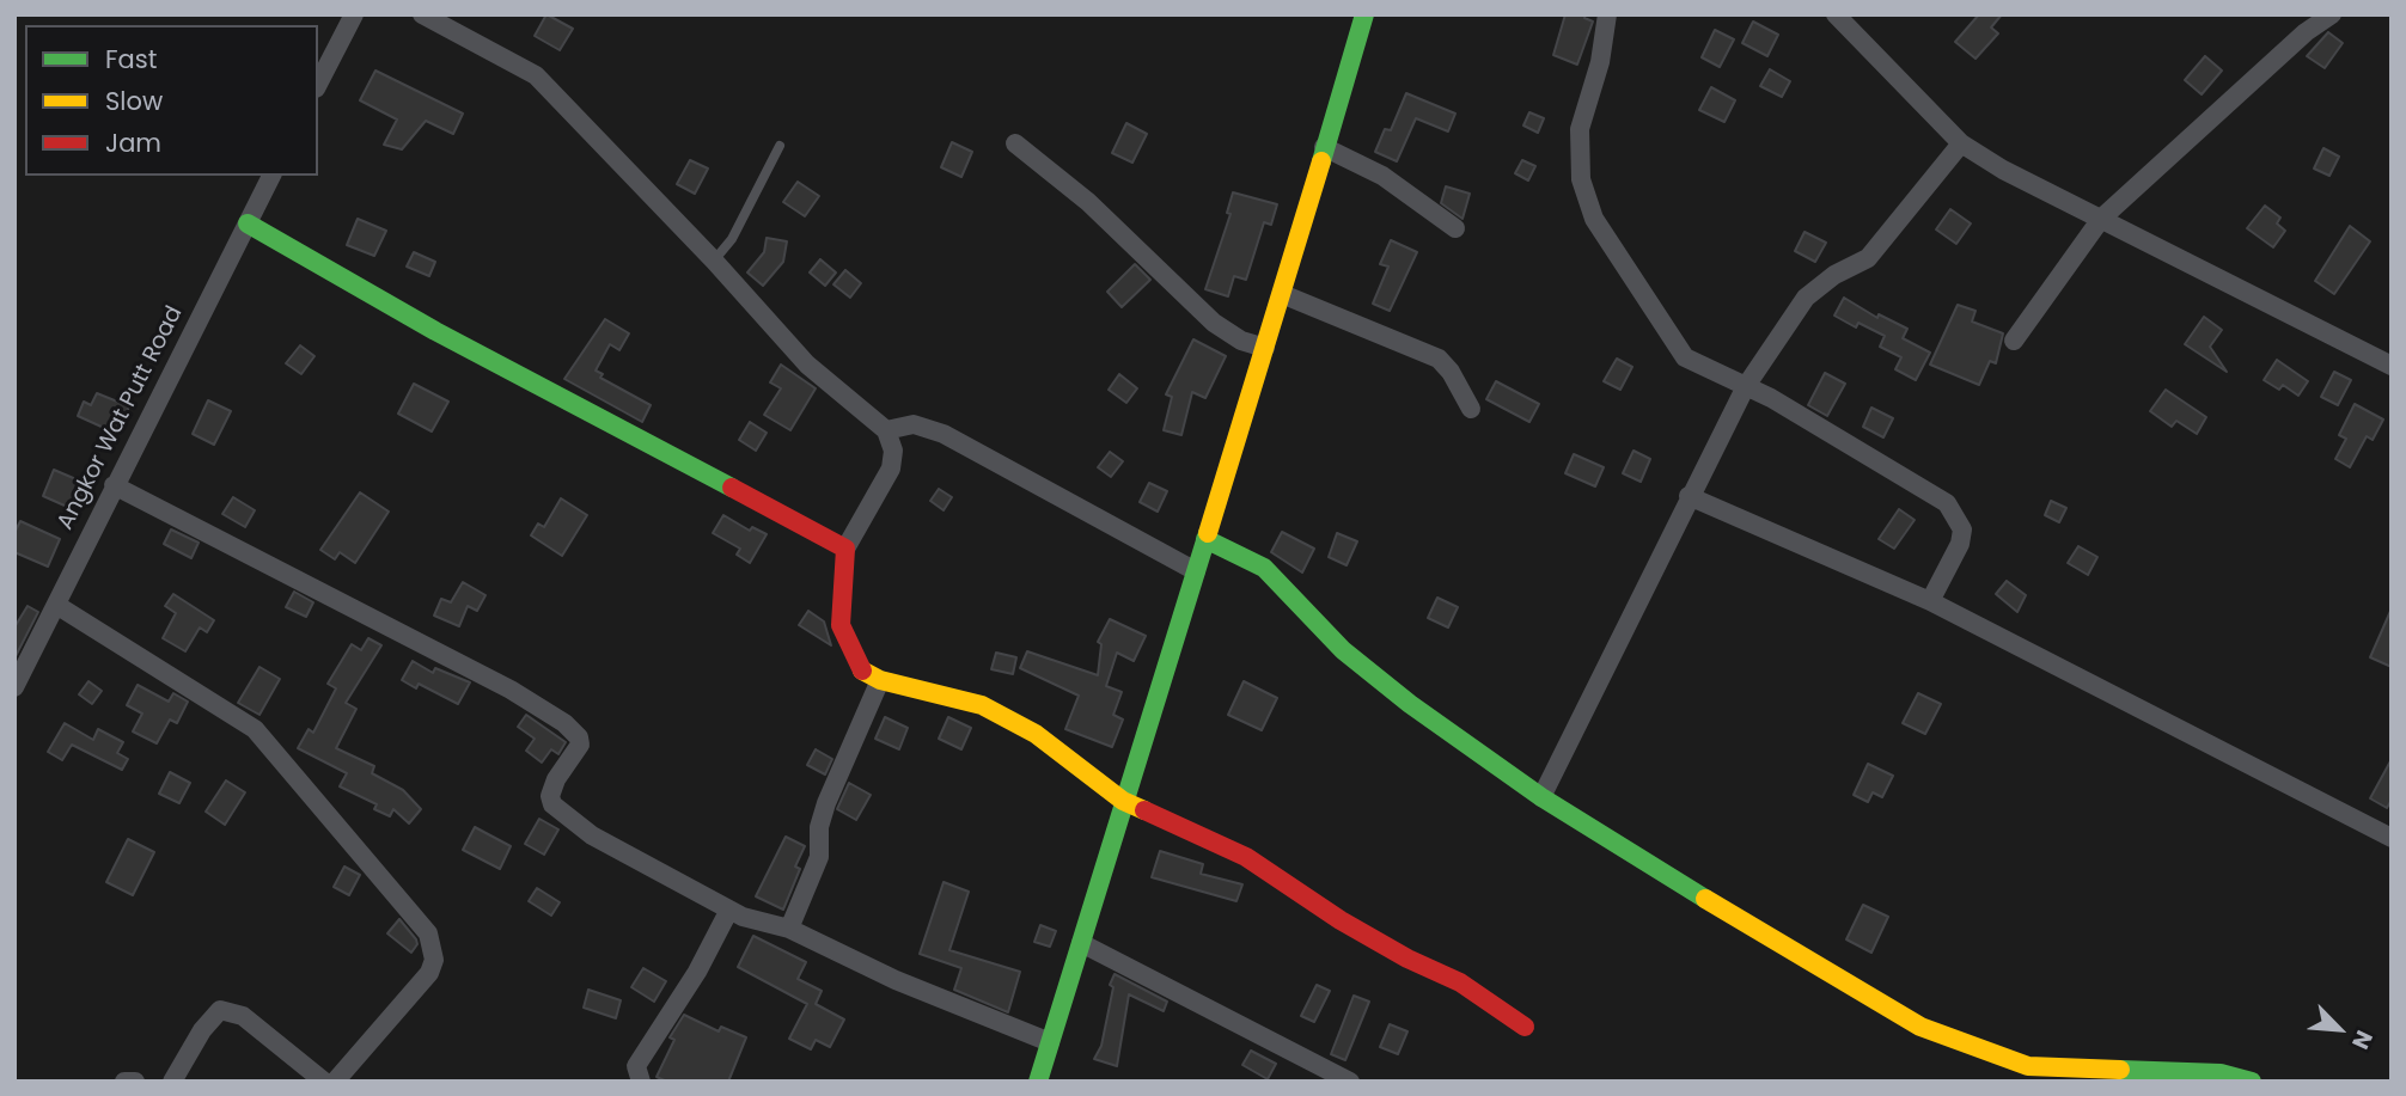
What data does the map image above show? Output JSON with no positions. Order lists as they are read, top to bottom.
{
  "streets": {
    "street": ["Angkor Wat Putt Road"]
  },
  "legend": ["Fast", "Slow", "Jam"],
  "north": "bottom right"
}
